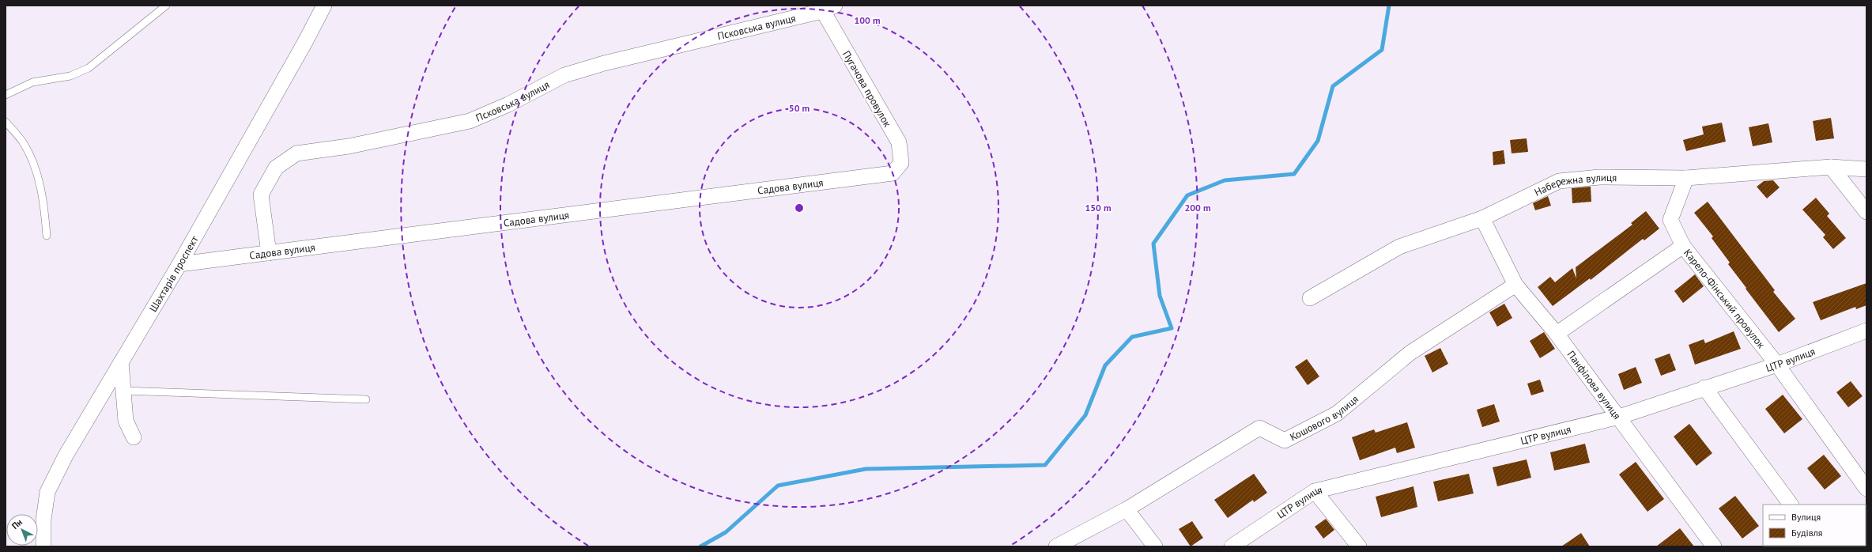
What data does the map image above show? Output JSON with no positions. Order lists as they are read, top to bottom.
{
  "streets": {
    "street": [
      "Псковська вулиця",
      "Пугачова провулок",
      "Садова вулиця",
      "Набережна вулиця",
      "Шахтарів проспект",
      "Карело-Фінський провулок",
      "ЦТР вулиця",
      "Панфілова вулиця",
      "Кошового вулиця"
    ]
  },
  "crossings": [
    ["Псковська вулиця", "Пугачова провулок"],
    ["Псковська вулиця", "Садова вулиця"],
    ["Пугачова провулок", "Садова вулиця"],
    ["Садова вулиця", "Шахтарів проспект"],
    ["Набережна вулиця", "Карело-Фінський провулок"],
    ["Набережна вулиця", "Панфілова вулиця"],
    ["Карело-Фінський провулок", "ЦТР вулиця"],
    ["ЦТР вулиця", "Панфілова вулиця"],
    ["Панфілова вулиця", "Кошового вулиця"]
  ],
  "legend": ["Вулиця", "Будівля"],
  "north": "top left",
  "rings": [
    "100 m",
    "50 m",
    "150 m",
    "200 m"
  ]
}
